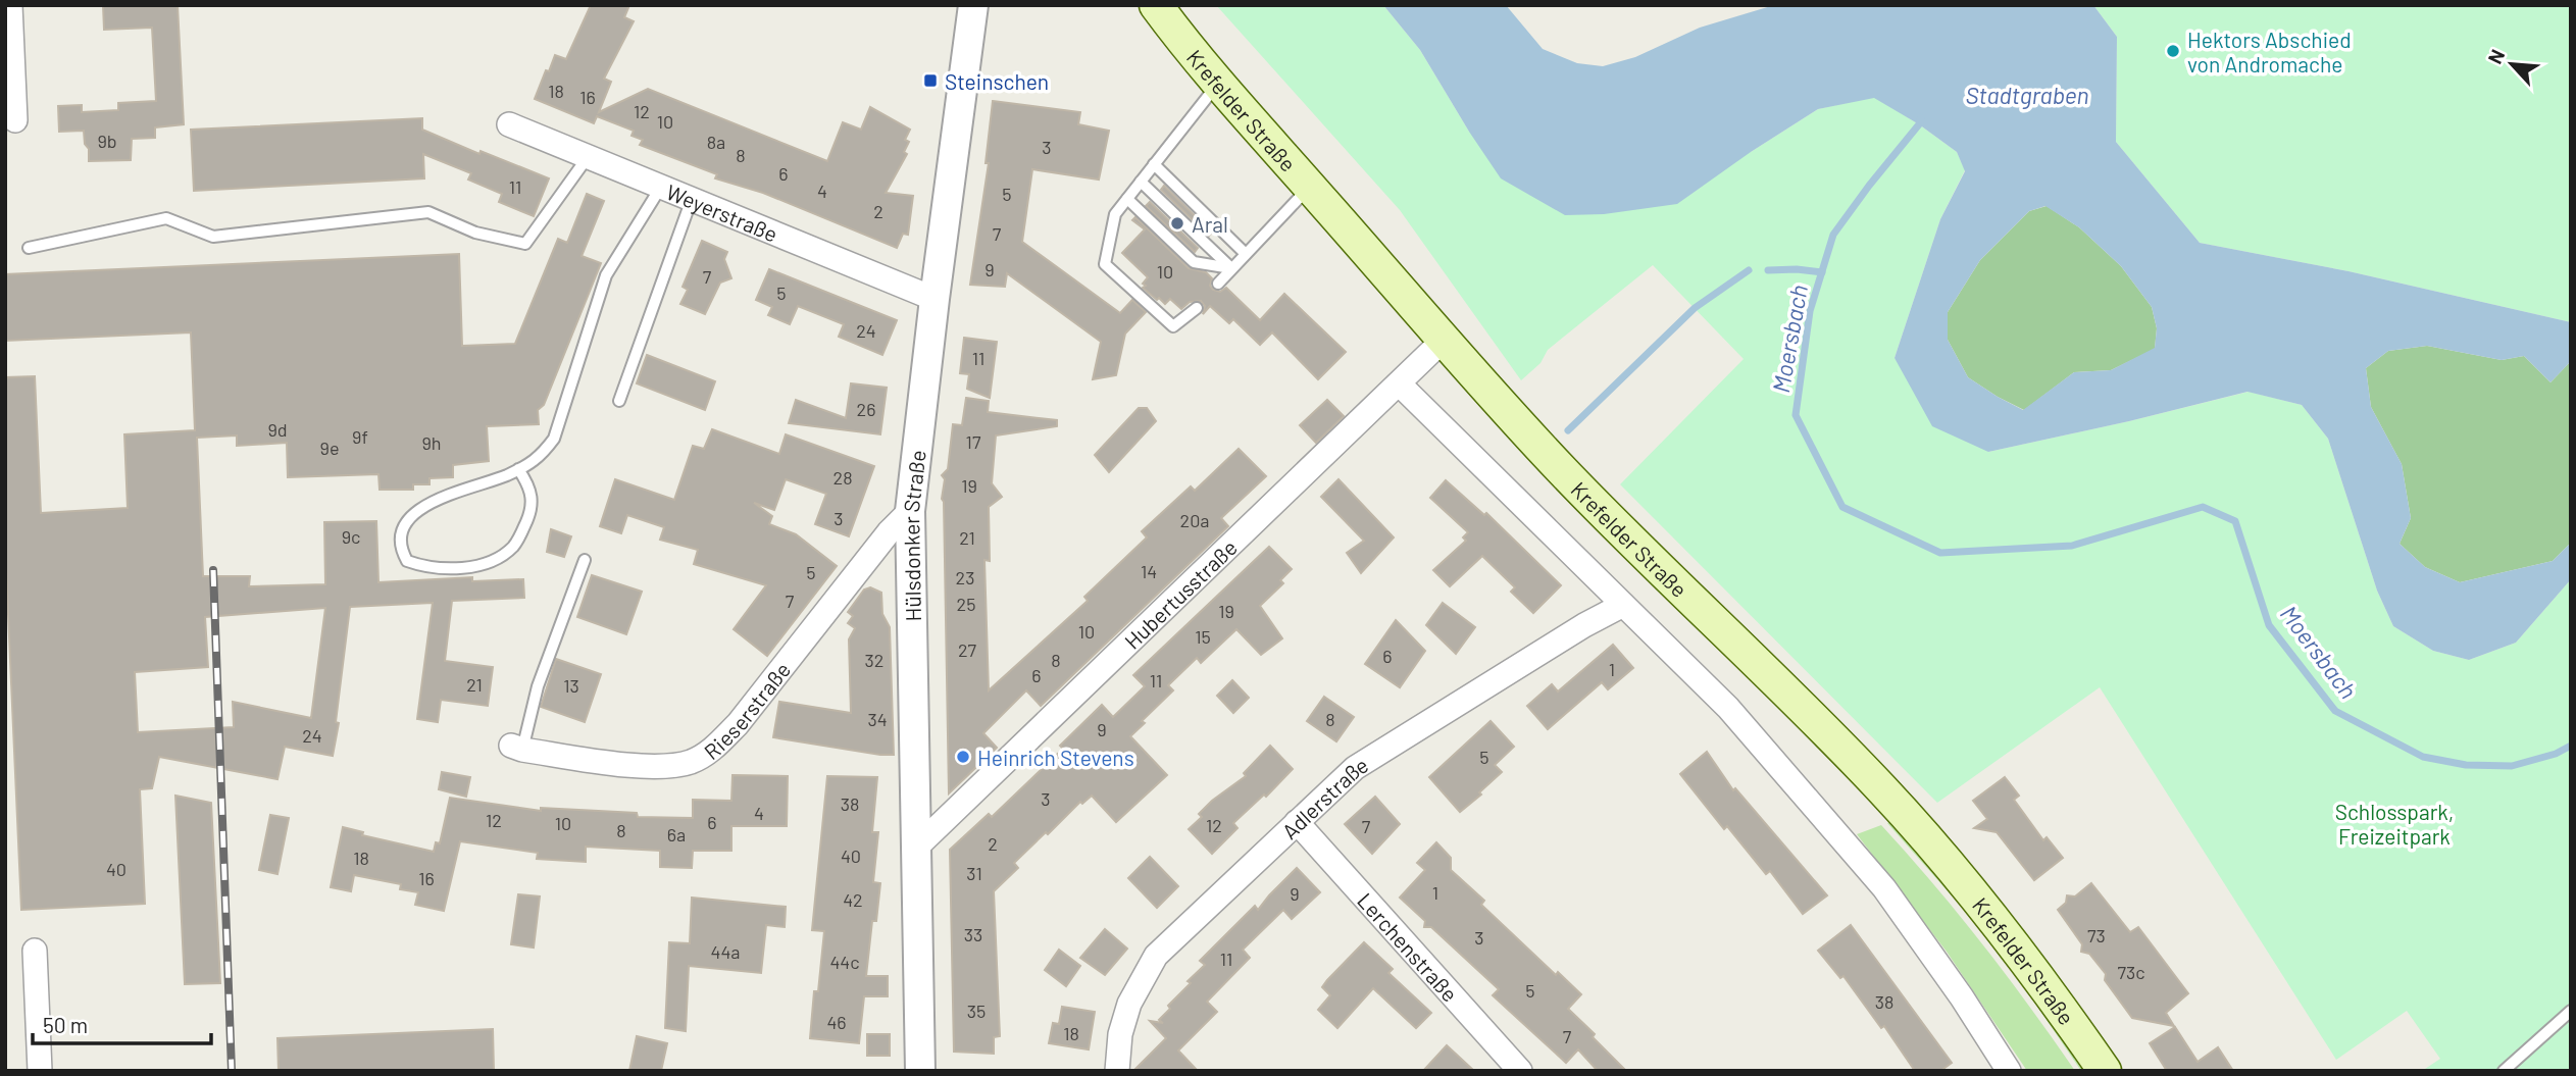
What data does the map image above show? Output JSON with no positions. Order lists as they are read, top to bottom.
{
  "streets": {
    "main road": ["Krefelder Straße"],
    "street": [
      "Weyerstraße",
      "Hülsdonker Straße",
      "Hubertusstraße",
      "Rieserstraße",
      "Adlerstraße",
      "Lerchenstraße"
    ]
  },
  "crossings": [
    ["Krefelder Straße", "Hubertusstraße"],
    ["Weyerstraße", "Hülsdonker Straße"],
    ["Hülsdonker Straße", "Hubertusstraße"],
    ["Hülsdonker Straße", "Rieserstraße"],
    ["Adlerstraße", "Lerchenstraße"]
  ],
  "water": ["Stadtgraben", "Moersbach"],
  "parks": ["Schlosspark, Freizeitpark"],
  "places": {
    "other": ["Hektors Abschied von Andromache", "Aral", "Heinrich Stevens"],
    "transit": ["Steinschen"]
  },
  "house_numbers": [
    "18",
    "16",
    "12",
    "10",
    "9b",
    "8a",
    "3",
    "8",
    "6",
    "11",
    "4",
    "5",
    "2",
    "7",
    "9",
    "10",
    "7",
    "5",
    "24",
    "11",
    "26",
    "9d",
    "9f",
    "17",
    "9h",
    "9e",
    "28",
    "19",
    "3",
    "20a",
    "9c",
    "21",
    "14",
    "5",
    "23",
    "7",
    "25",
    "19",
    "10",
    "15",
    "27",
    "6",
    "32",
    "8",
    "1",
    "6",
    "11",
    "21",
    "13",
    "34",
    "8",
    "9",
    "24",
    "5",
    "3",
    "38",
    "4",
    "12",
    "6",
    "10",
    "12",
    "7",
    "8",
    "6a",
    "2",
    "40",
    "18",
    "40",
    "31",
    "16",
    "1",
    "9",
    "42",
    "33",
    "73",
    "3",
    "44a",
    "11",
    "44c",
    "73c",
    "5",
    "38",
    "35",
    "46",
    "18",
    "7"
  ],
  "scale_bar": "50 m",
  "north": "top left"
}
